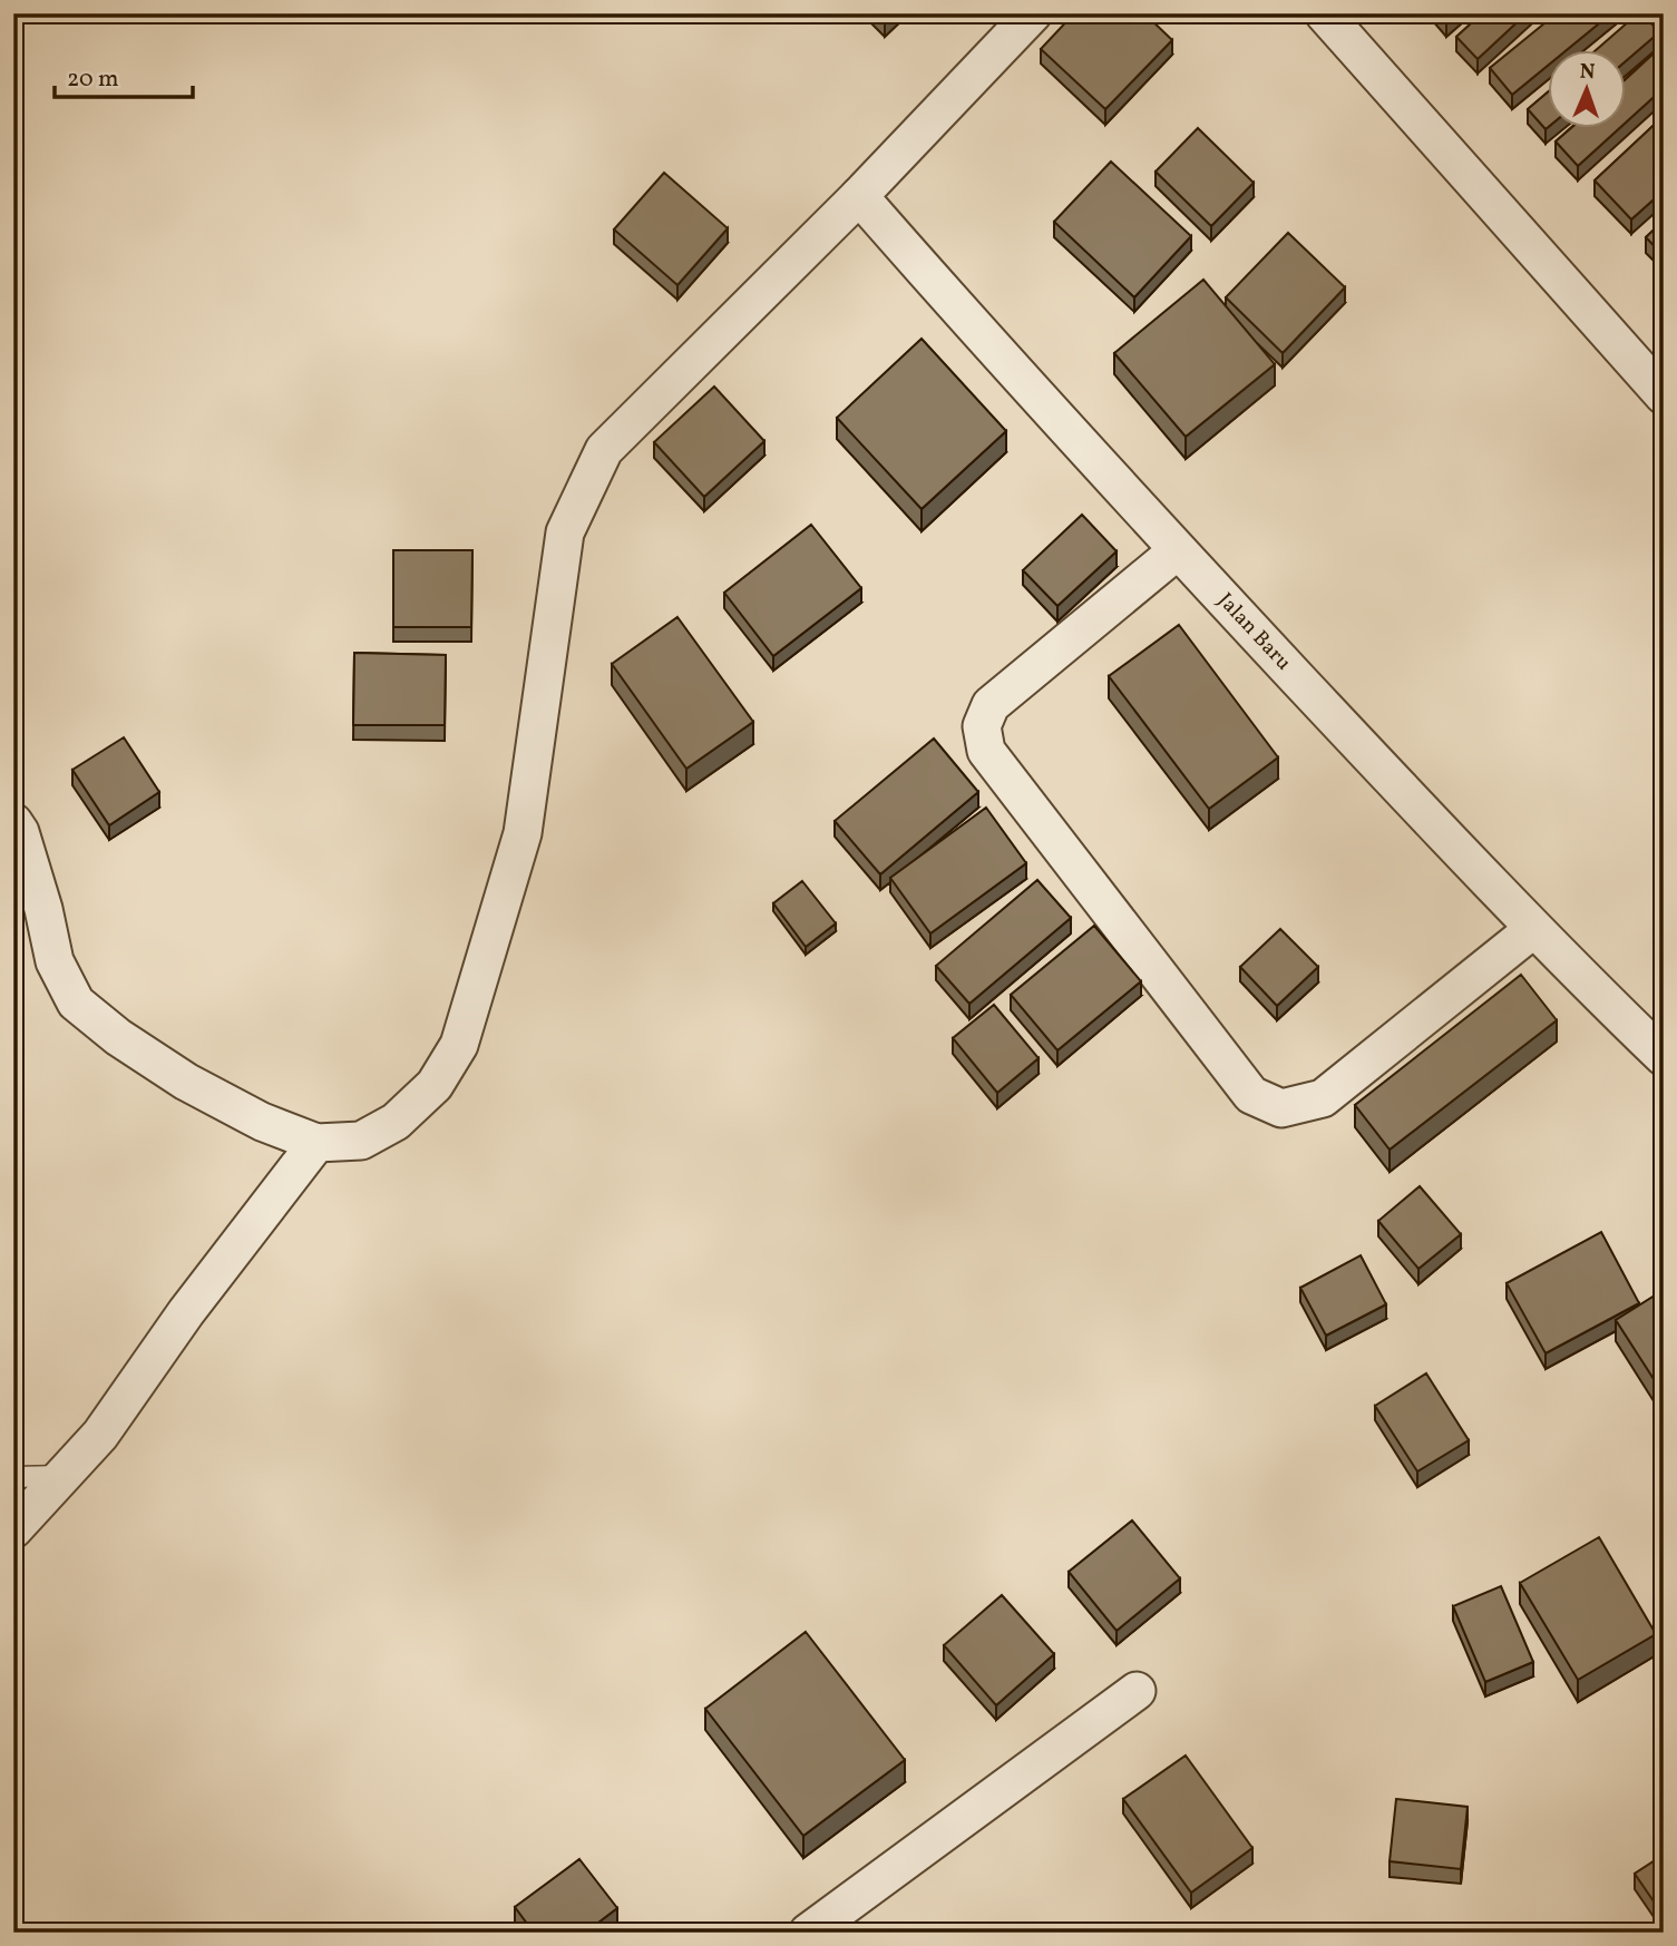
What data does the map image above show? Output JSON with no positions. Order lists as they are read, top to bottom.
{
  "streets": {
    "street": ["Jalan Baru"]
  },
  "scale_bar": "20 m",
  "north": "top"
}
